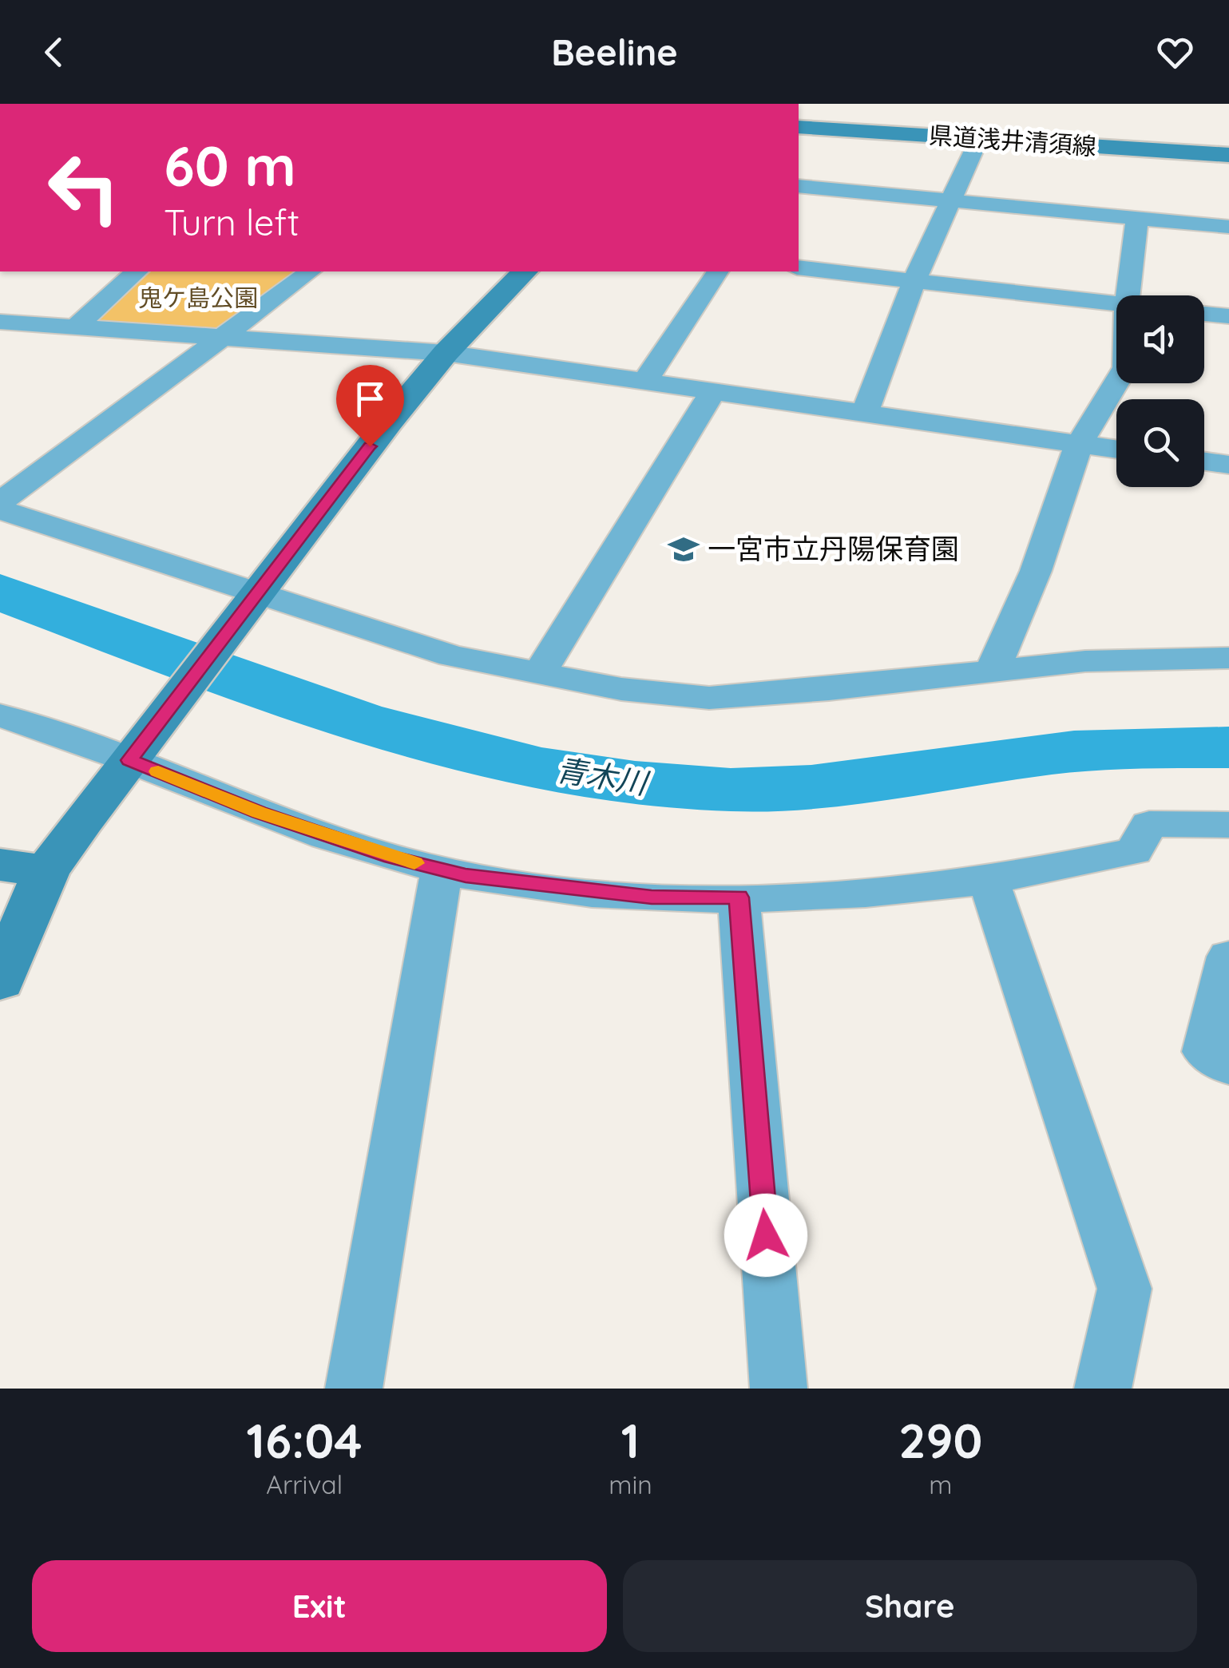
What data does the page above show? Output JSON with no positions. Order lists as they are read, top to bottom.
{
  "streets": {
    "street": ["県道浅井清須線"]
  },
  "water": ["青木川"],
  "parks": ["鬼ケ島公園"],
  "places": {
    "school or university": ["一宮市立丹陽保育園"]
  },
  "page": {
    "header": "Beeline",
    "turn": ["60 m", "Turn left"],
    "eta": [
      "16:04",
      "Arrival",
      "1",
      "min",
      "290",
      "m"
    ],
    "buttons": ["Exit", "Share"]
  }
}
